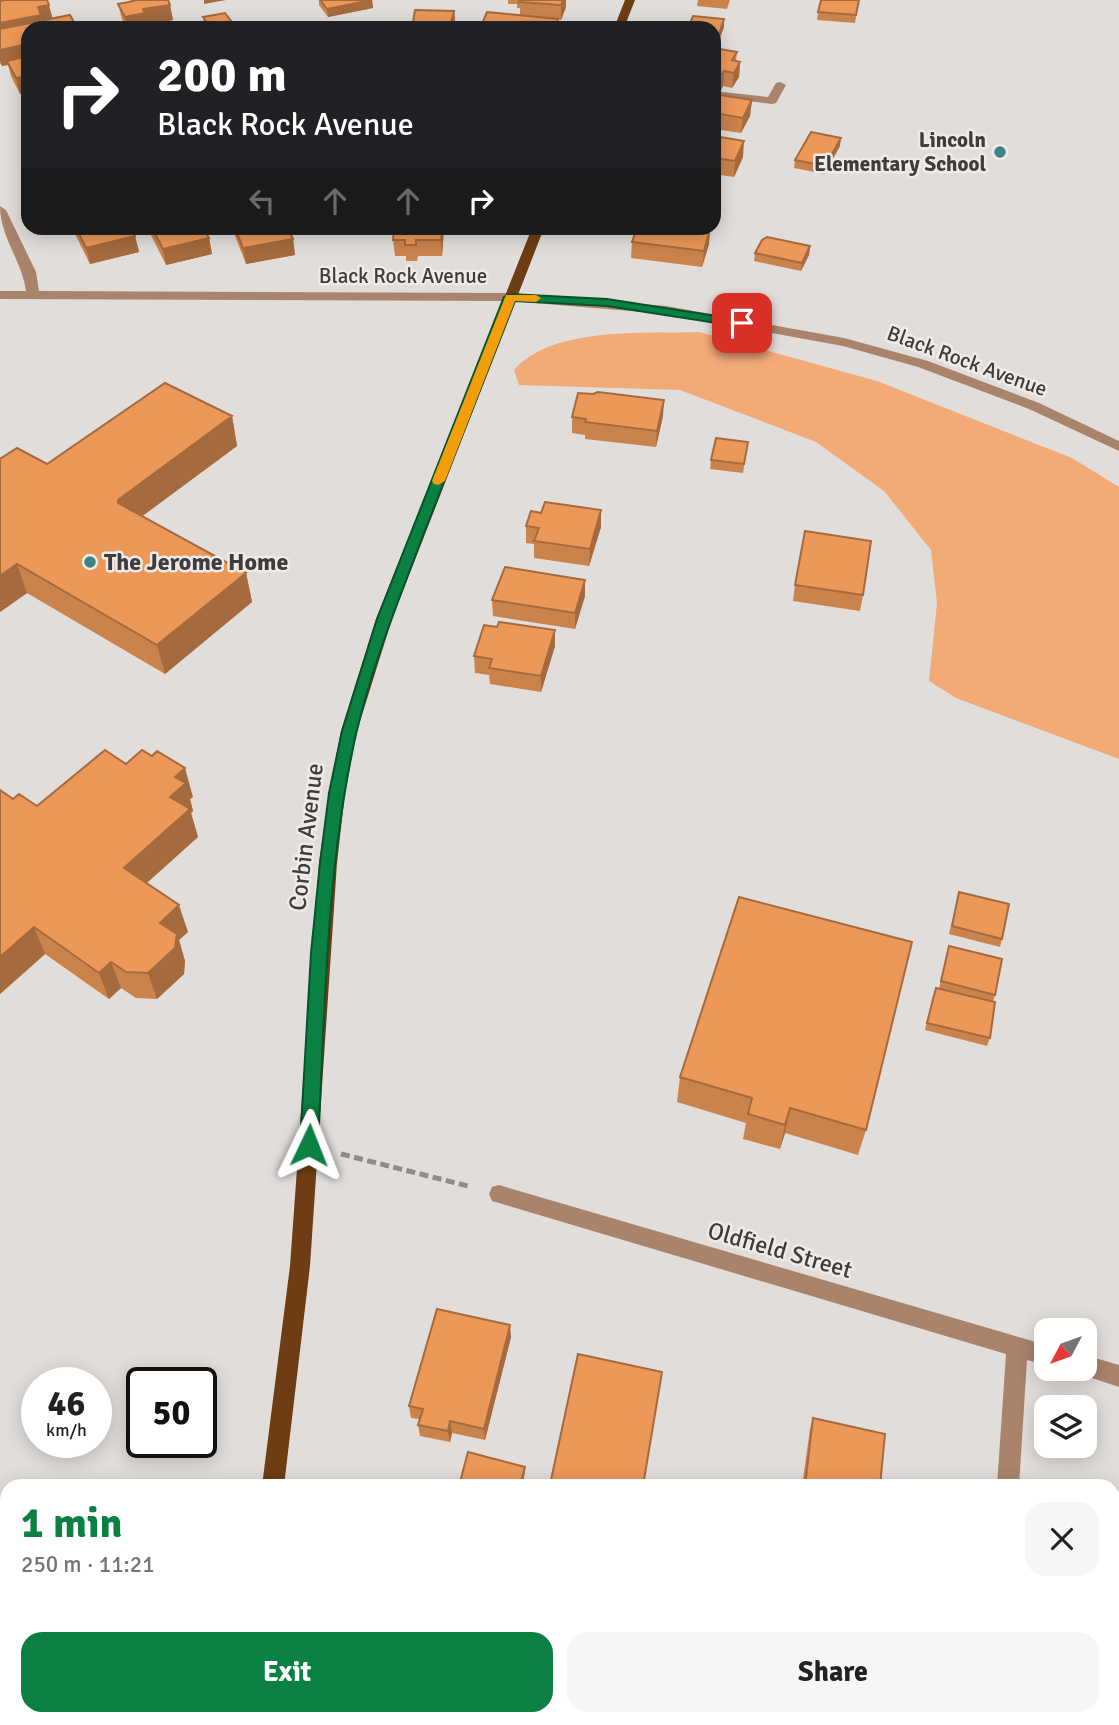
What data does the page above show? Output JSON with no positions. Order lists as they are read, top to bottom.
{
  "streets": {
    "main road": ["Corbin Avenue"],
    "street": ["Black Rock Avenue", "Oldfield Street"]
  },
  "crossings": [
    ["Black Rock Avenue", "Corbin Avenue"]
  ],
  "places": ["Lincoln Elementary School", "The Jerome Home"],
  "north": "bottom left",
  "page": {
    "turn": ["200 m", "Black Rock Avenue"],
    "speed": "46 km/h",
    "limit": "50",
    "heading": ["1 min", "250 m · 11:21"],
    "buttons": ["Exit", "Share"]
  }
}
